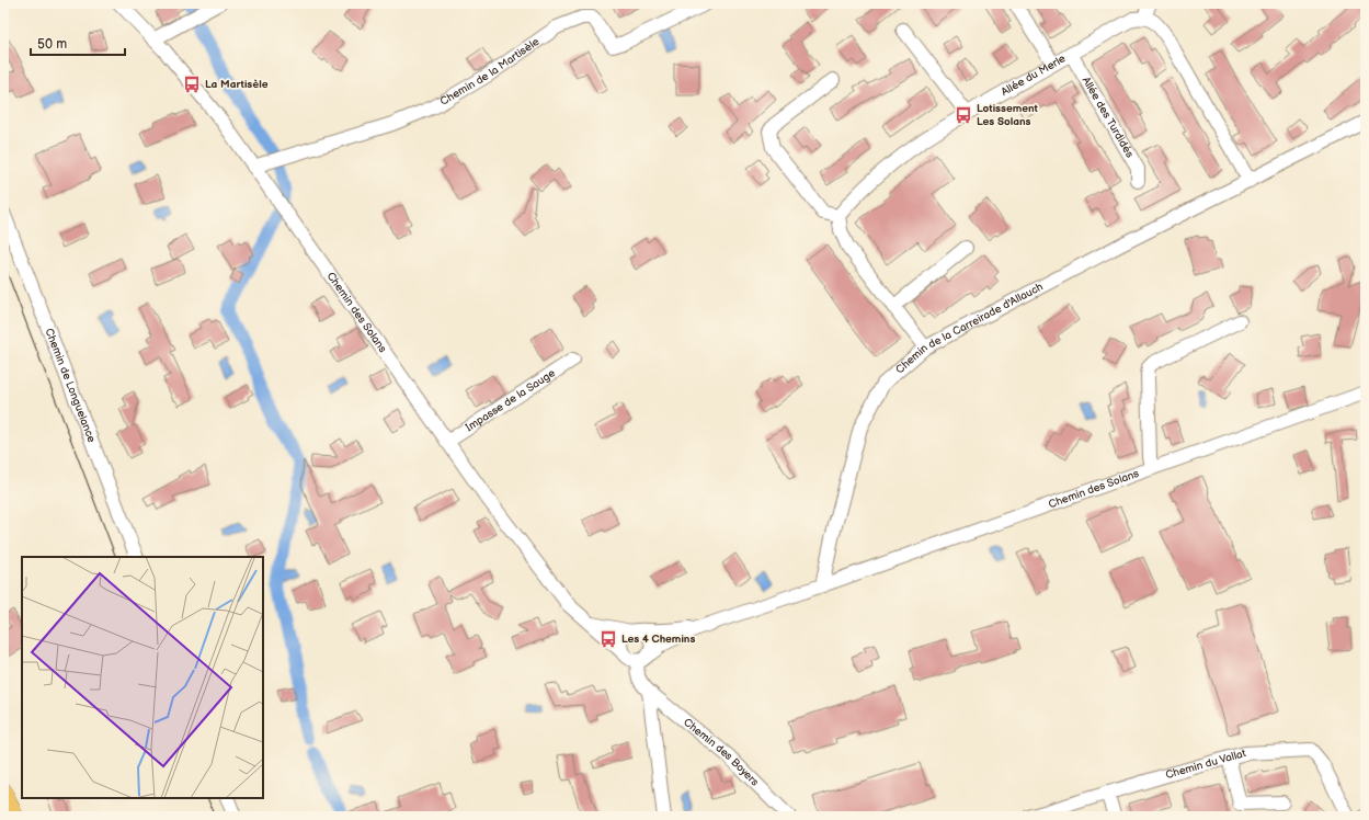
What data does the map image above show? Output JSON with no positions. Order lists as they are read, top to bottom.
{
  "streets": {
    "street": [
      "Chemin de la Martisèle",
      "Allée du Merle",
      "Allée des Turdidés",
      "Chemin des Solans",
      "Chemin de la Carreirade d'Allauch",
      "Chemin de Longuelance",
      "Impasse de la Sauge",
      "Chemin des Boyers",
      "Chemin du Vallat"
    ]
  },
  "crossings": [
    ["Chemin de la Martisèle", "Chemin des Solans"],
    ["Allée du Merle", "Allée des Turdidés"],
    ["Chemin des Solans", "Chemin de la Carreirade d'Allauch"],
    ["Chemin des Solans", "Impasse de la Sauge"]
  ],
  "places": {
    "bus stop": ["La Martisèle", "Lotissement Les Solans", "Les 4 Chemins"]
  },
  "scale_bar": "50 m"
}
